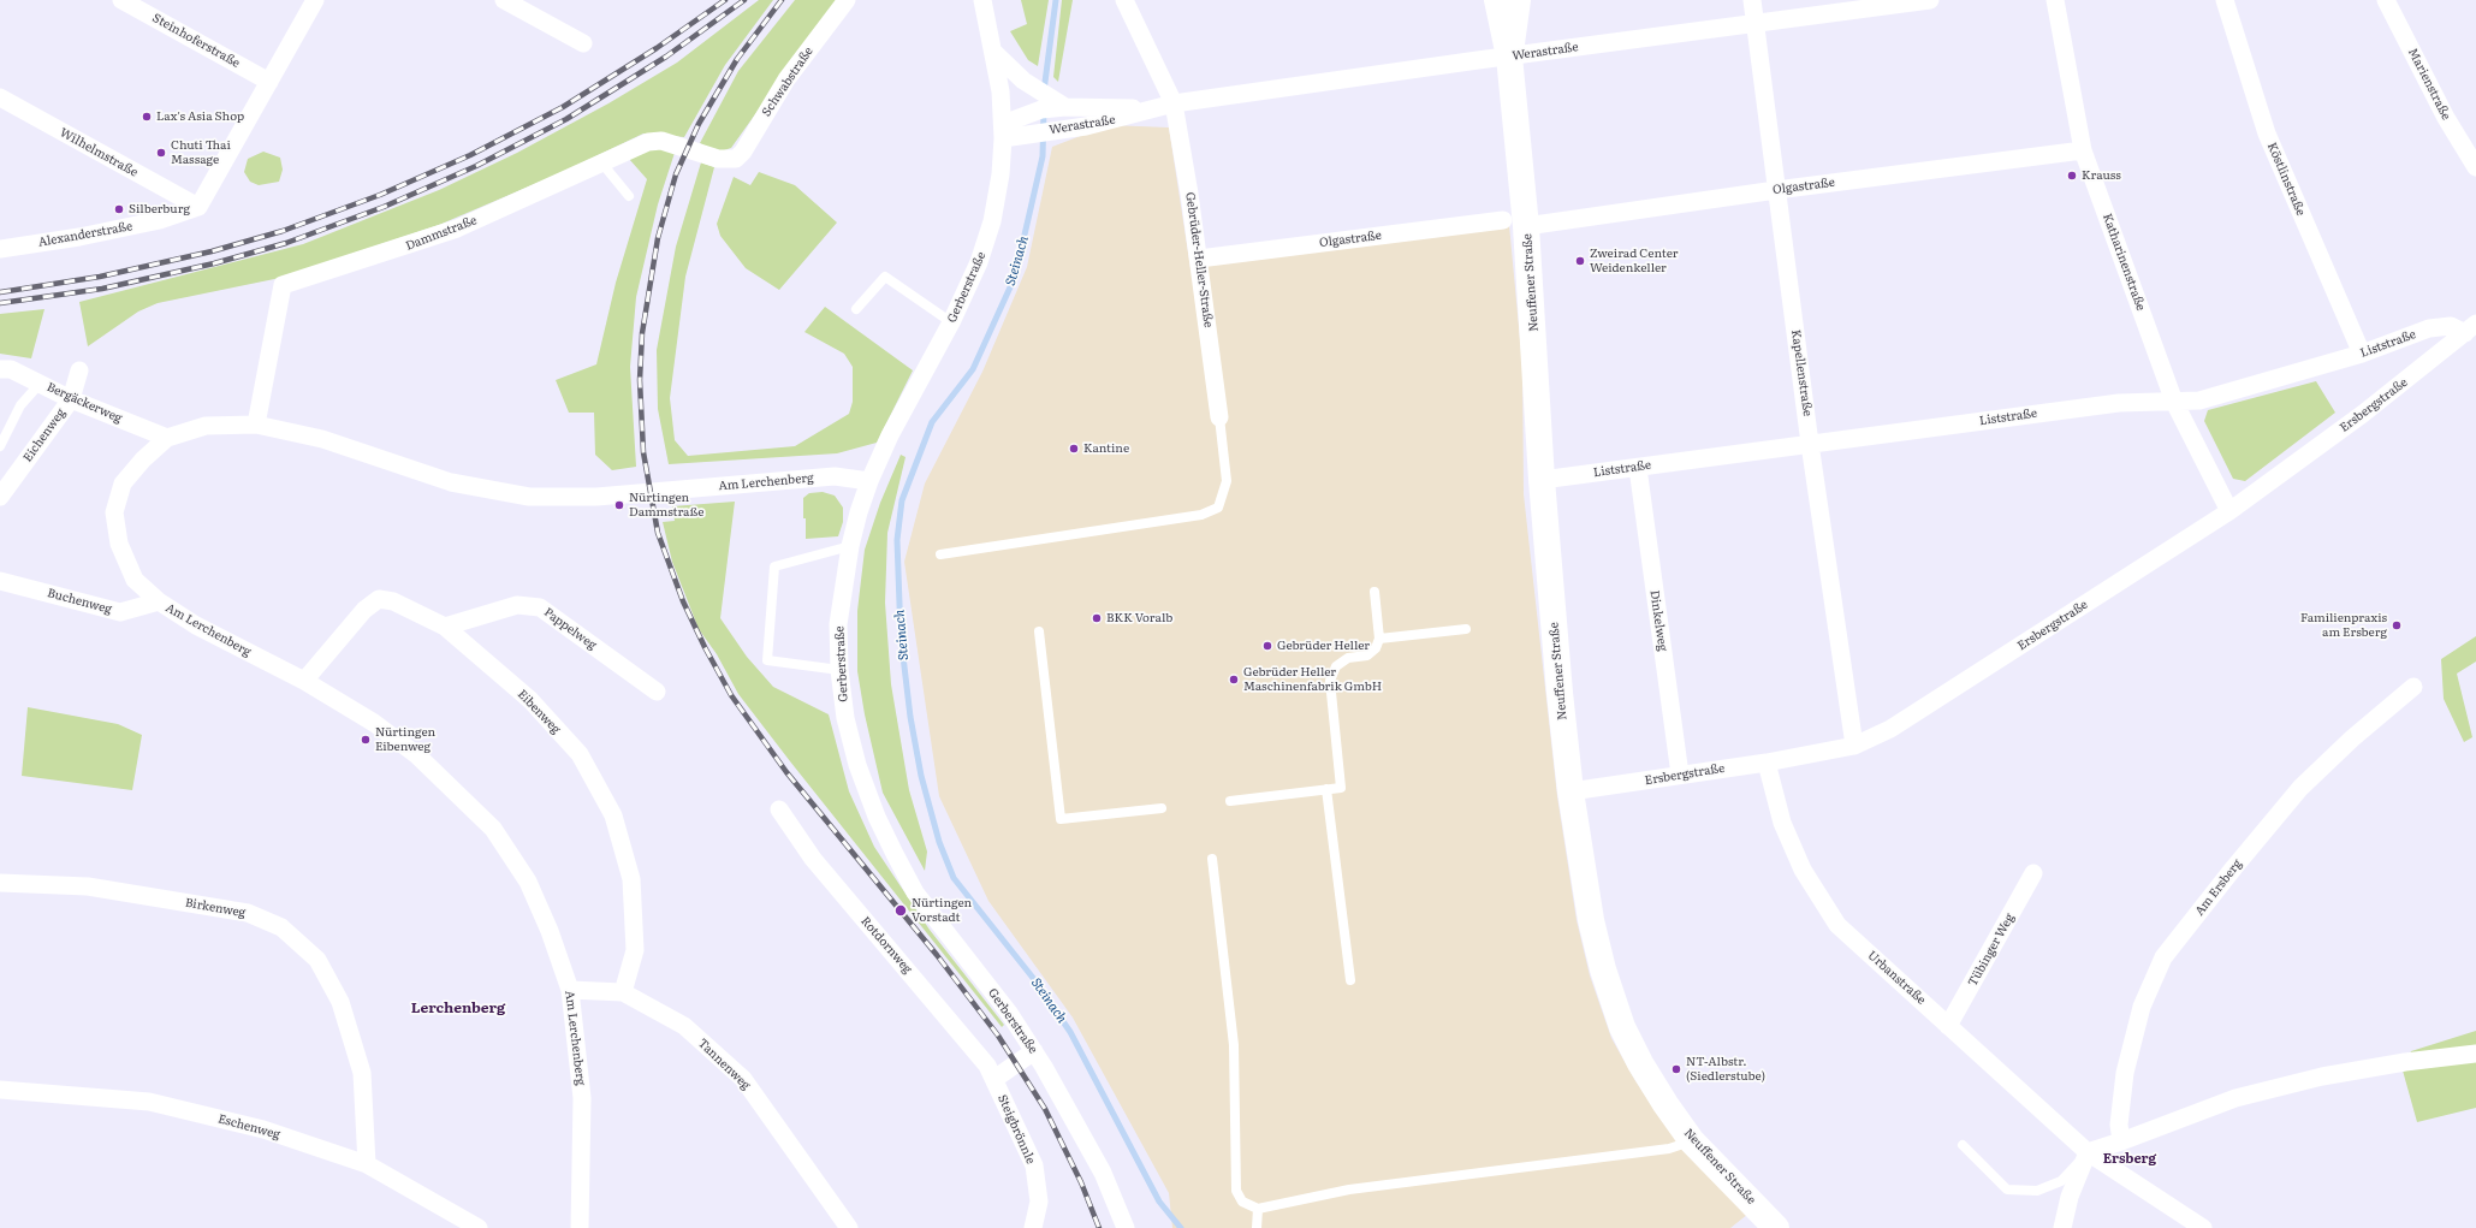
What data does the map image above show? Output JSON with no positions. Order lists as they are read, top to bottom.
{
  "streets": {
    "main road": ["Neuffener Straße"],
    "street": [
      "Steinhoferstraße",
      "Werastraße",
      "Schwabstraße",
      "Marienstraße",
      "Wilhelmstraße",
      "Köstlinstraße",
      "Olgastraße",
      "Dammstraße",
      "Alexanderstraße",
      "Gebrüder-Heller-Straße",
      "Katharinenstraße",
      "Gerberstraße",
      "Liststraße",
      "Kapellenstraße",
      "Bergäckerweg",
      "Ersbergstraße",
      "Eichenweg",
      "Am Lerchenberg",
      "Buchenweg",
      "Dinkelweg",
      "Pappelweg",
      "Eibenweg",
      "Am Ersberg",
      "Birkenweg",
      "Rotdornweg",
      "Tübinger Weg",
      "Urbanstraße",
      "Tannenweg",
      "Eschenweg",
      "Steigbrönnle"
    ]
  },
  "crossings": [
    ["Werastraße", "Gebrüder-Heller-Straße"],
    ["Werastraße", "Neuffener Straße"],
    ["Werastraße", "Gerberstraße"],
    ["Werastraße", "Kapellenstraße"],
    ["Schwabstraße", "Dammstraße"],
    ["Wilhelmstraße", "Alexanderstraße"],
    ["Köstlinstraße", "Liststraße"],
    ["Olgastraße", "Gebrüder-Heller-Straße"],
    ["Olgastraße", "Katharinenstraße"],
    ["Olgastraße", "Neuffener Straße"],
    ["Olgastraße", "Kapellenstraße"],
    ["Dammstraße", "Am Lerchenberg"],
    ["Katharinenstraße", "Liststraße"],
    ["Katharinenstraße", "Ersbergstraße"],
    ["Neuffener Straße", "Liststraße"],
    ["Neuffener Straße", "Ersbergstraße"],
    ["Gerberstraße", "Am Lerchenberg"],
    ["Gerberstraße", "Steigbrönnle"],
    ["Liststraße", "Kapellenstraße"],
    ["Liststraße", "Ersbergstraße"],
    ["Liststraße", "Dinkelweg"],
    ["Kapellenstraße", "Ersbergstraße"],
    ["Bergäckerweg", "Eichenweg"],
    ["Bergäckerweg", "Am Lerchenberg"],
    ["Ersbergstraße", "Dinkelweg"],
    ["Ersbergstraße", "Urbanstraße"],
    ["Am Lerchenberg", "Buchenweg"],
    ["Am Lerchenberg", "Eibenweg"],
    ["Am Lerchenberg", "Tannenweg"],
    ["Pappelweg", "Eibenweg"],
    ["Eibenweg", "Tannenweg"],
    ["Birkenweg", "Eschenweg"],
    ["Rotdornweg", "Steigbrönnle"],
    ["Tübinger Weg", "Urbanstraße"]
  ],
  "districts": ["Lerchenberg", "Ersberg"],
  "water": ["Steinach"],
  "places": [
    "Lax's Asia Shop",
    "Chuti Thai Massage",
    "Krauss",
    "Silberburg",
    "Zweirad Center Weidenkeller",
    "Kantine",
    "Nürtingen Dammstraße",
    "BKK Voralb",
    "Familienpraxis am Ersberg",
    "Gebrüder Heller",
    "Gebrüder Heller Maschinenfabrik GmbH",
    "Nürtingen Eibenweg",
    "Nürtingen Vorstadt",
    "NT-Albstr. (Siedlerstube)"
  ]
}
